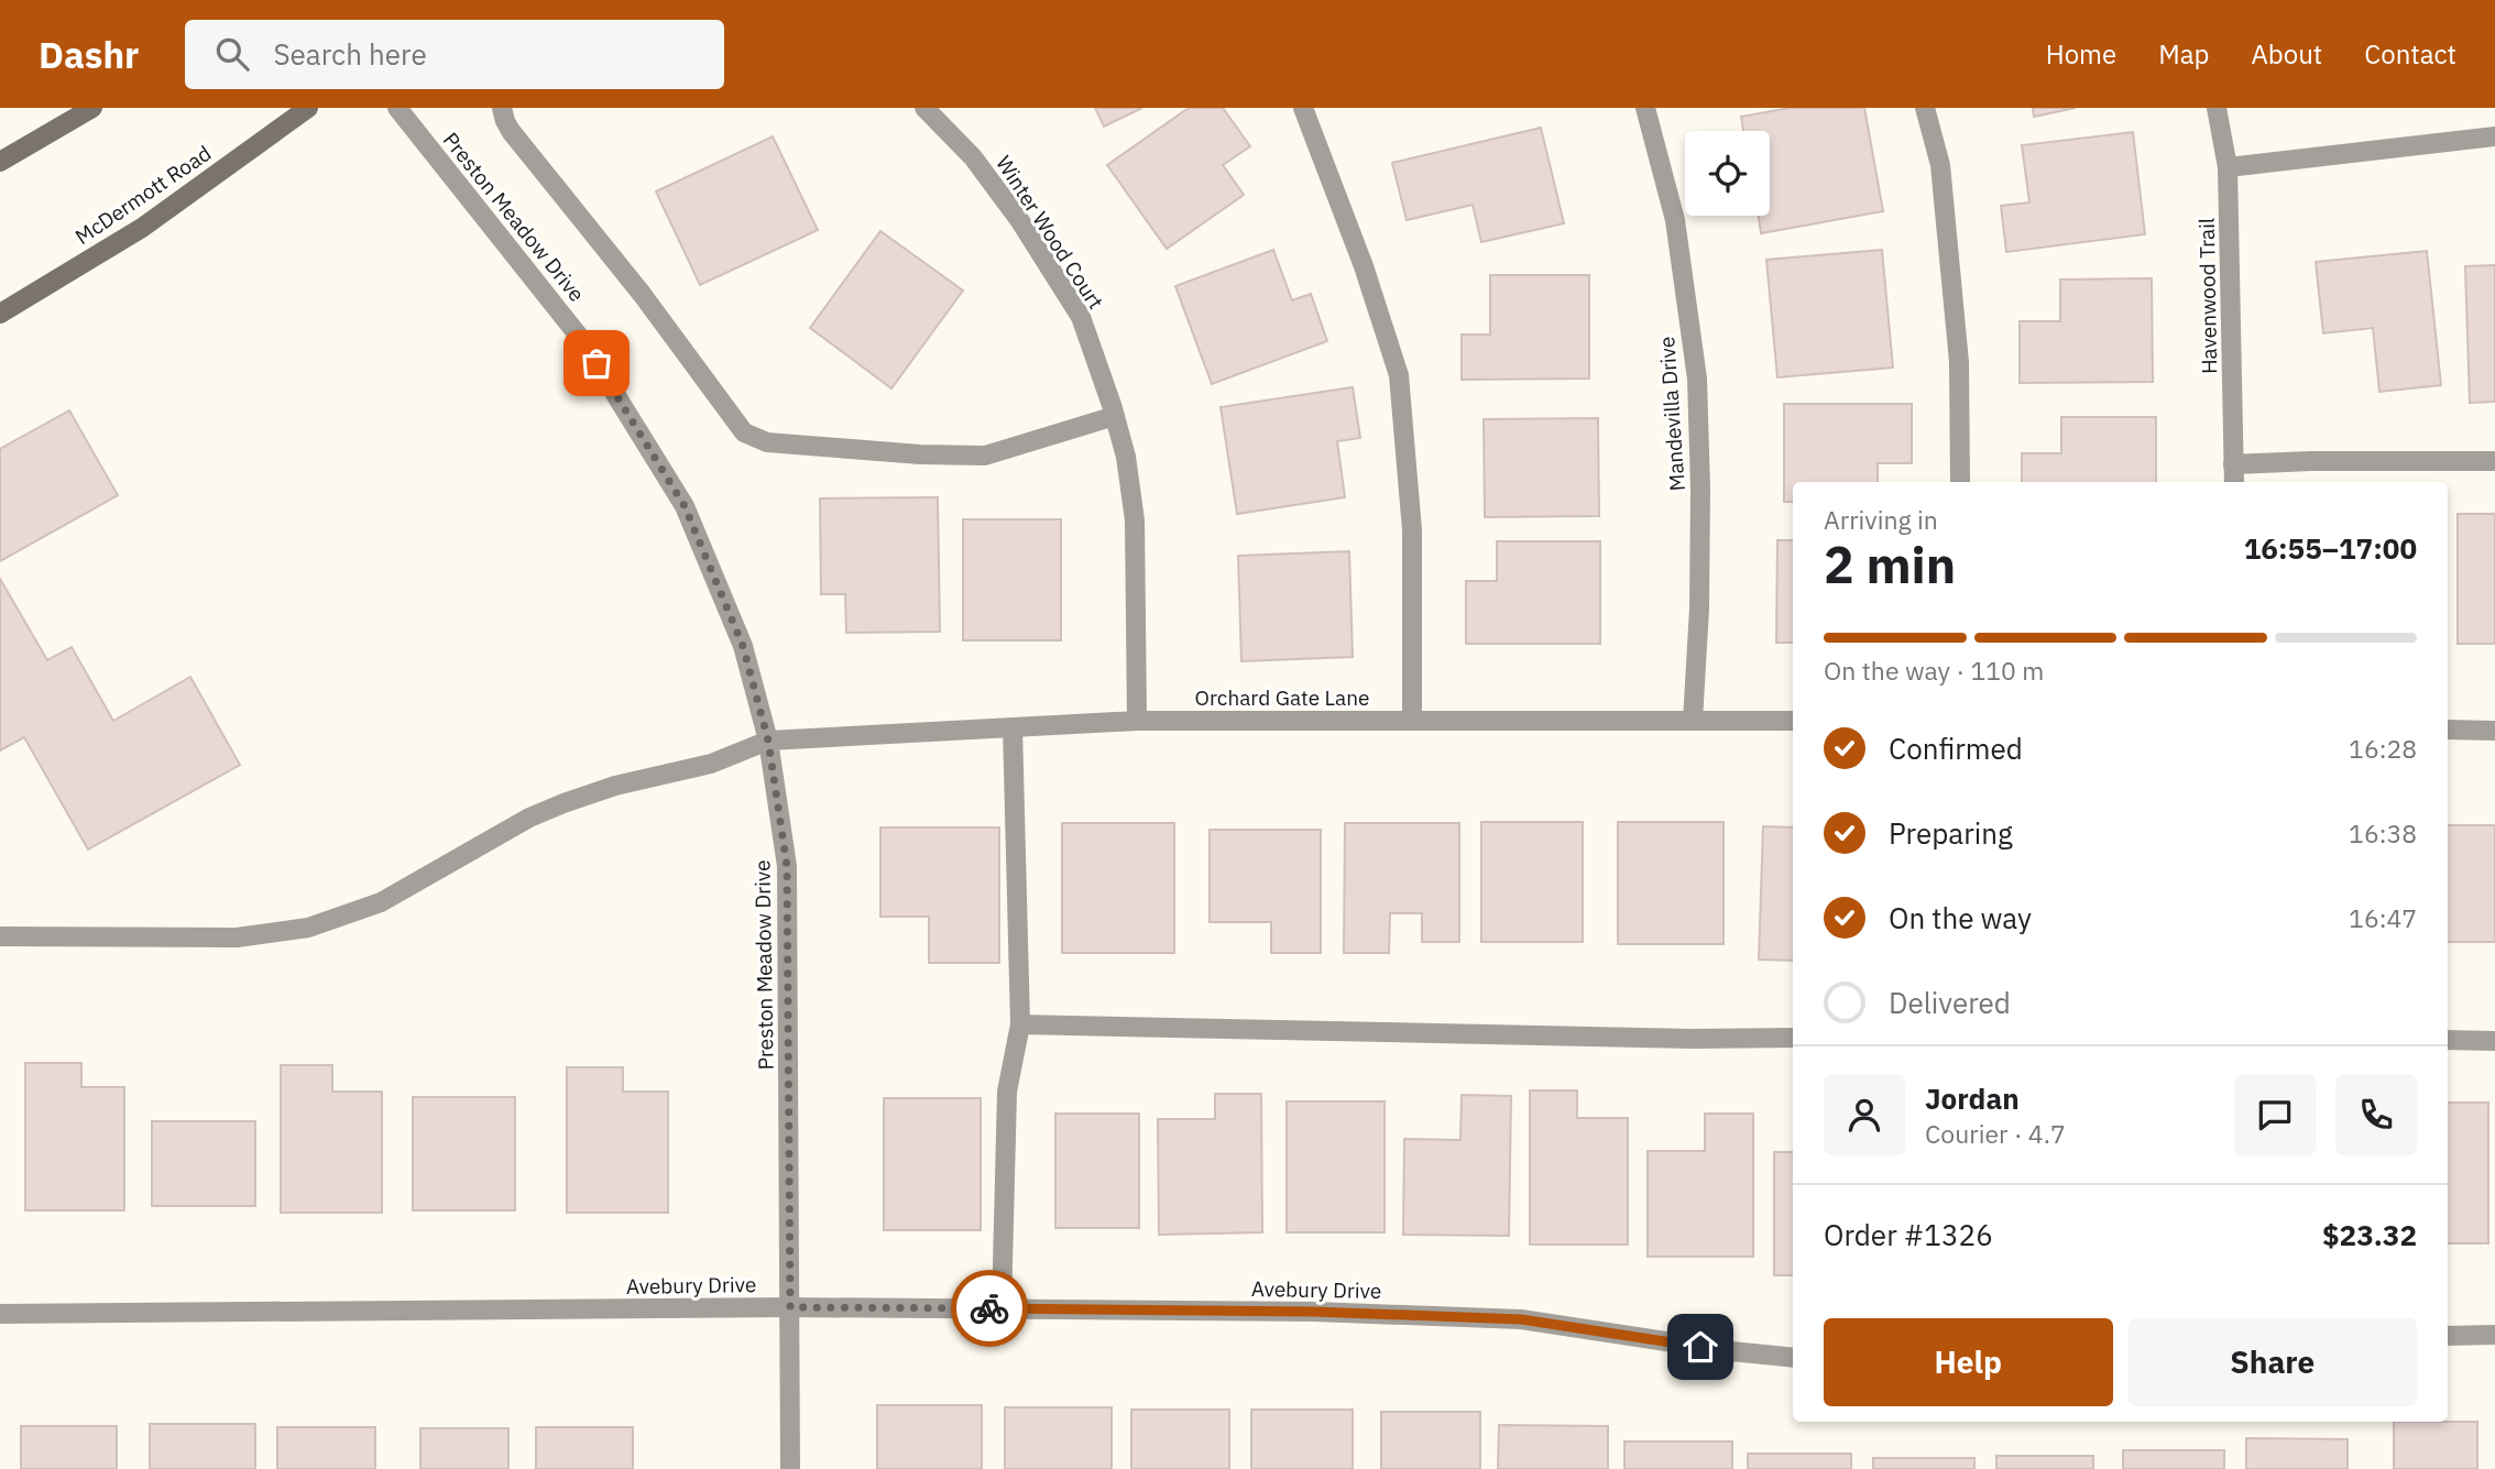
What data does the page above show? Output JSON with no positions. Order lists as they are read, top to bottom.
{
  "streets": {
    "main road": ["McDermott Road"],
    "street": [
      "Preston Meadow Drive",
      "Winter Wood Court",
      "Havenwood Trail",
      "Mandevilla Drive",
      "Orchard Gate Lane",
      "Avebury Drive"
    ]
  },
  "crossings": [
    ["Preston Meadow Drive", "Orchard Gate Lane"],
    ["Preston Meadow Drive", "Avebury Drive"],
    ["Winter Wood Court", "Orchard Gate Lane"],
    ["Mandevilla Drive", "Orchard Gate Lane"]
  ],
  "page": {
    "header": "Dashr",
    "search": "Search here",
    "nav": [
      "Home",
      "Map",
      "About",
      "Contact"
    ],
    "heading": ["2 min", "Arriving in", "16:55–17:00"],
    "panel": [
      "Jordan",
      "Courier · 4.7",
      "Order #1326",
      "$23.32"
    ],
    "bar": "On the way · 110 m",
    "list": [
      ["Confirmed", "16:28"],
      ["Preparing", "16:38"],
      ["On the way", "16:47"],
      "Delivered"
    ],
    "buttons": ["Help", "Share"]
  }
}
